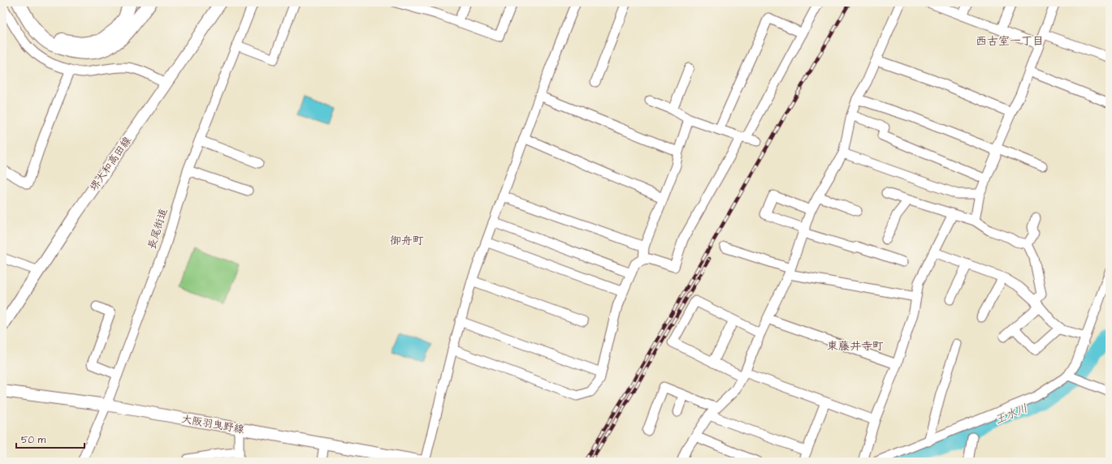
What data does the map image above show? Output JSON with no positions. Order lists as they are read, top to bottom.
{
  "streets": {
    "main road": ["堺大和高田線", "大阪羽曳野線"],
    "street": ["長尾街道"]
  },
  "crossings": [
    ["長尾街道", "大阪羽曳野線"]
  ],
  "districts": ["西古室一丁目", "御舟町", "東藤井寺町"],
  "water": ["王水川"],
  "scale_bar": "50 m"
}
